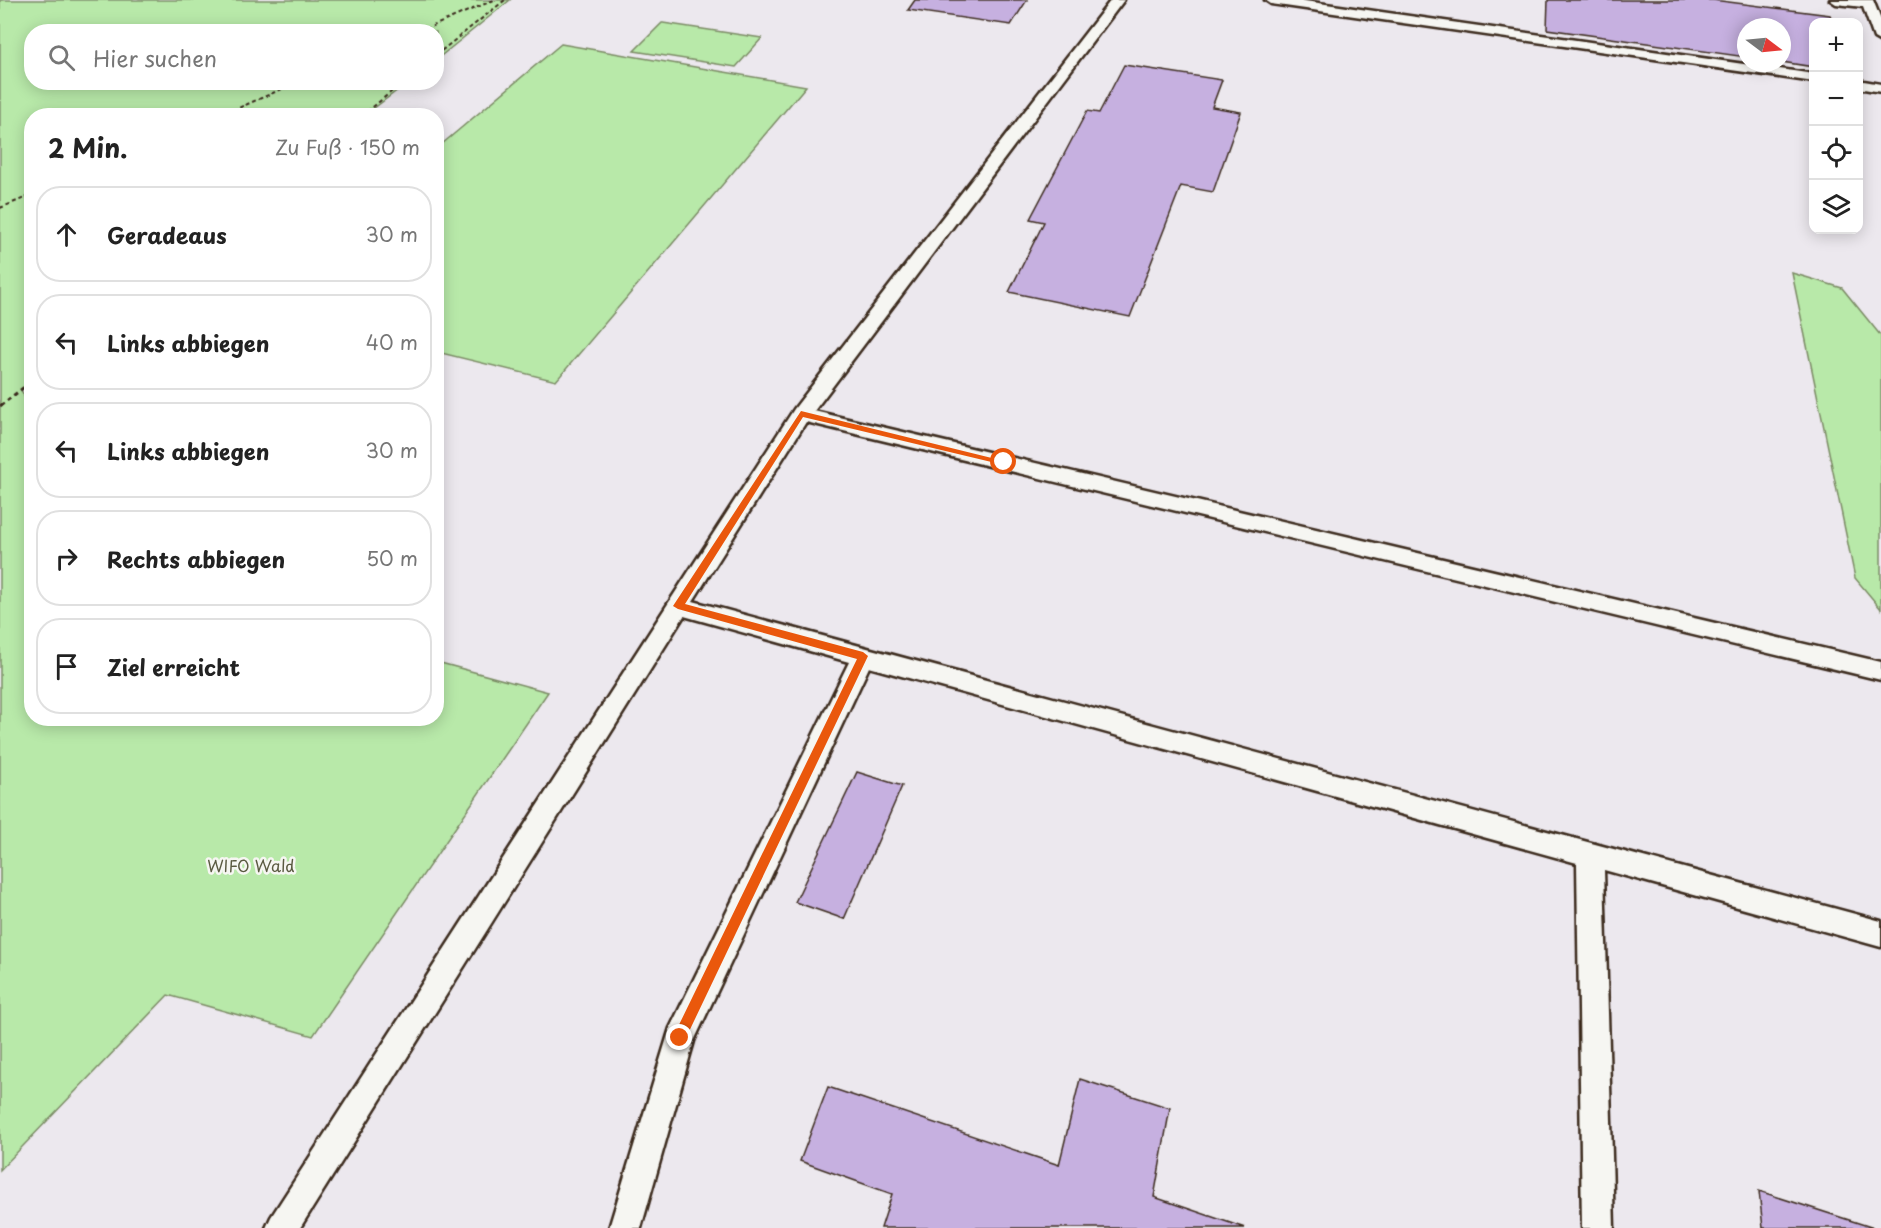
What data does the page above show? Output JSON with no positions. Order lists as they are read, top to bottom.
{
  "parks": ["WIFO Wald"],
  "north": "right",
  "page": {
    "map_buttons": ["+", "−"],
    "search": "Hier suchen",
    "heading": ["2 Min.", "Zu Fuß · 150 m"],
    "list": [
      ["Geradeaus", "30 m"],
      ["Links abbiegen", "40 m"],
      ["Links abbiegen", "30 m"],
      ["Rechts abbiegen", "50 m"],
      "Ziel erreicht"
    ]
  }
}
